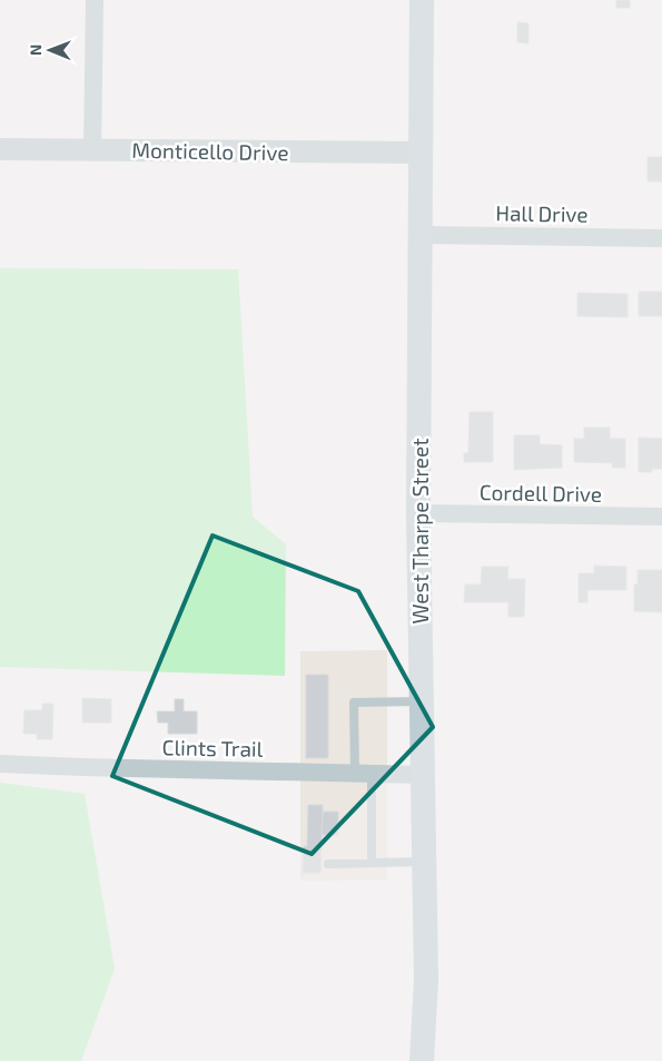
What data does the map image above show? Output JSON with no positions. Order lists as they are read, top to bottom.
{
  "streets": {
    "main road": ["West Tharpe Street"],
    "street": [
      "Monticello Drive",
      "Hall Drive",
      "Cordell Drive",
      "Clints Trail"
    ]
  },
  "crossings": [
    ["Monticello Drive", "West Tharpe Street"],
    ["Hall Drive", "West Tharpe Street"],
    ["Cordell Drive", "West Tharpe Street"],
    ["West Tharpe Street", "Clints Trail"]
  ],
  "north": "left"
}
